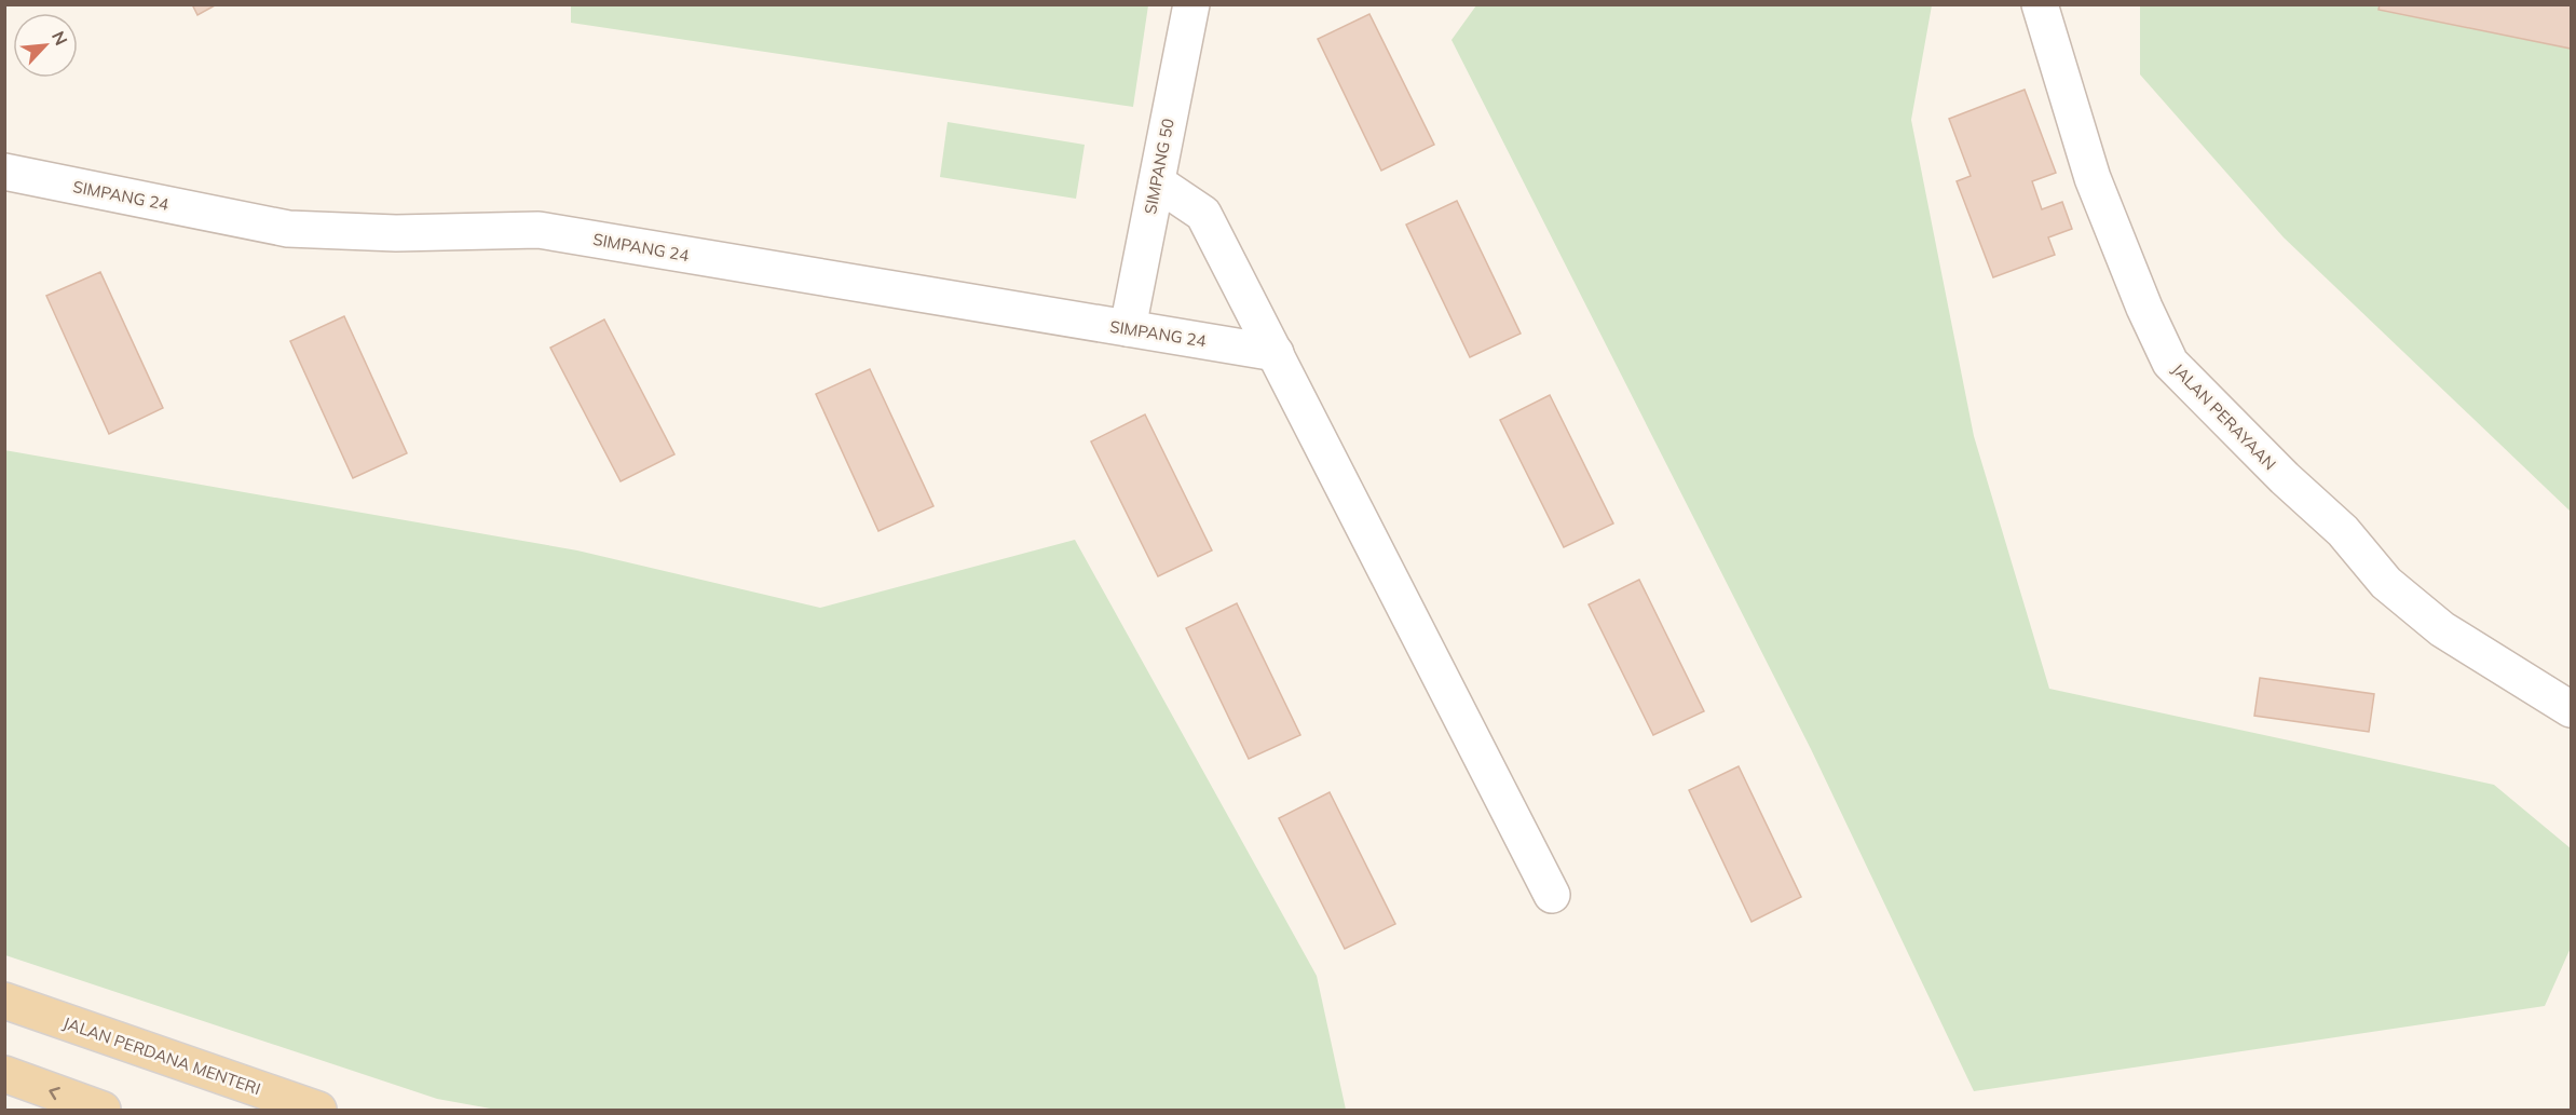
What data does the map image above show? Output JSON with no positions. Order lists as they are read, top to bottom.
{
  "streets": {
    "main road": ["JALAN PERDANA MENTERI"],
    "street": ["SIMPANG 50", "SIMPANG 24", "JALAN PERAYAAN"]
  },
  "crossings": [
    ["SIMPANG 50", "SIMPANG 24"]
  ],
  "north": "top right"
}
